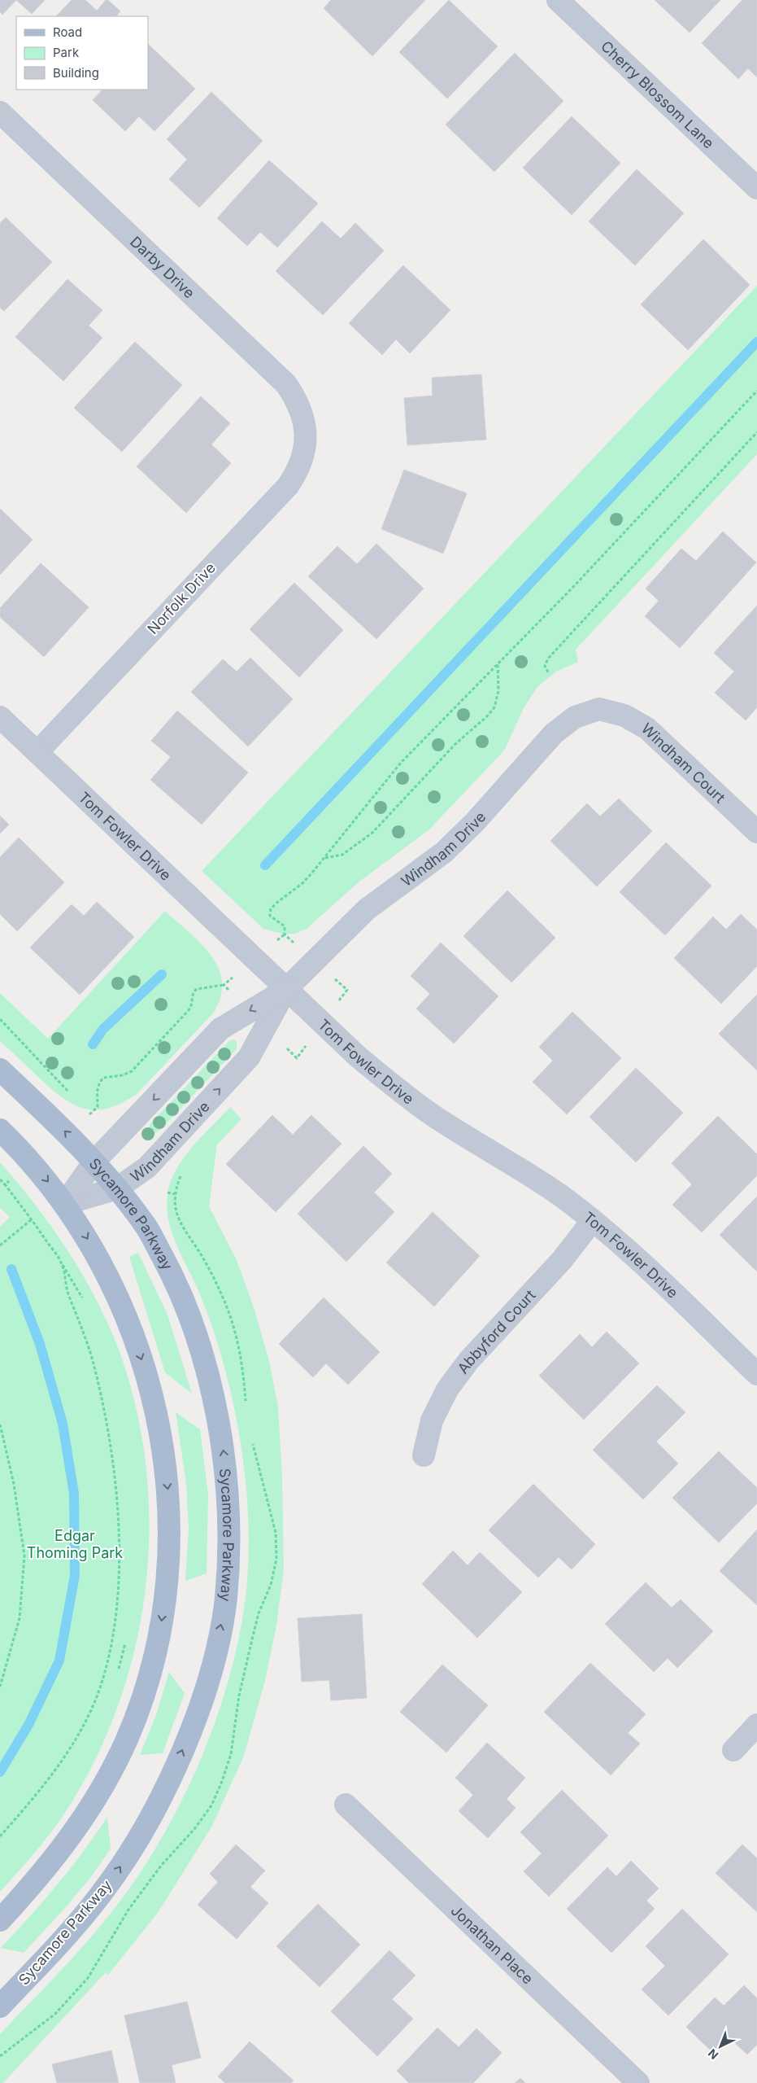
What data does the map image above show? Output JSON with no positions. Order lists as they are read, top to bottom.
{
  "streets": {
    "main road": ["Sycamore Parkway"],
    "street": [
      "Cherry Blossom Lane",
      "Darby Drive",
      "Norfolk Drive",
      "Windham Court",
      "Tom Fowler Drive",
      "Windham Drive",
      "Abbyford Court",
      "Jonathan Place"
    ]
  },
  "crossings": [
    ["Darby Drive", "Norfolk Drive"],
    ["Norfolk Drive", "Tom Fowler Drive"],
    ["Windham Court", "Windham Drive"],
    ["Tom Fowler Drive", "Windham Drive"],
    ["Tom Fowler Drive", "Abbyford Court"],
    ["Windham Drive", "Sycamore Parkway"]
  ],
  "parks": ["Edgar Thoming Park"],
  "legend": ["Road", "Park", "Building"],
  "north": "bottom left"
}
